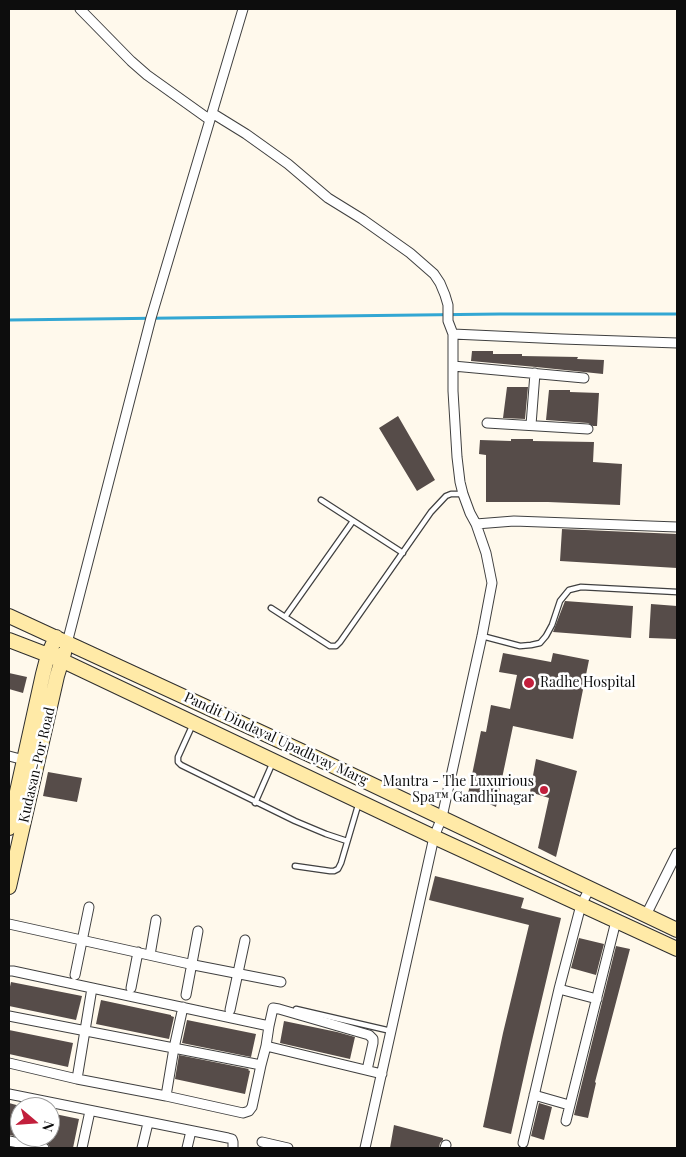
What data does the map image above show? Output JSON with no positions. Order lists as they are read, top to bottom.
{
  "streets": {
    "street": ["Pandit Dindayal Upadhyay Marg", "Kudasan-Por Road"]
  },
  "crossings": [
    ["Pandit Dindayal Upadhyay Marg", "Kudasan-Por Road"]
  ],
  "places": ["Radhe Hospital", "Mantra - The Luxurious Spa™ Gandhinagar"],
  "north": "right"
}
